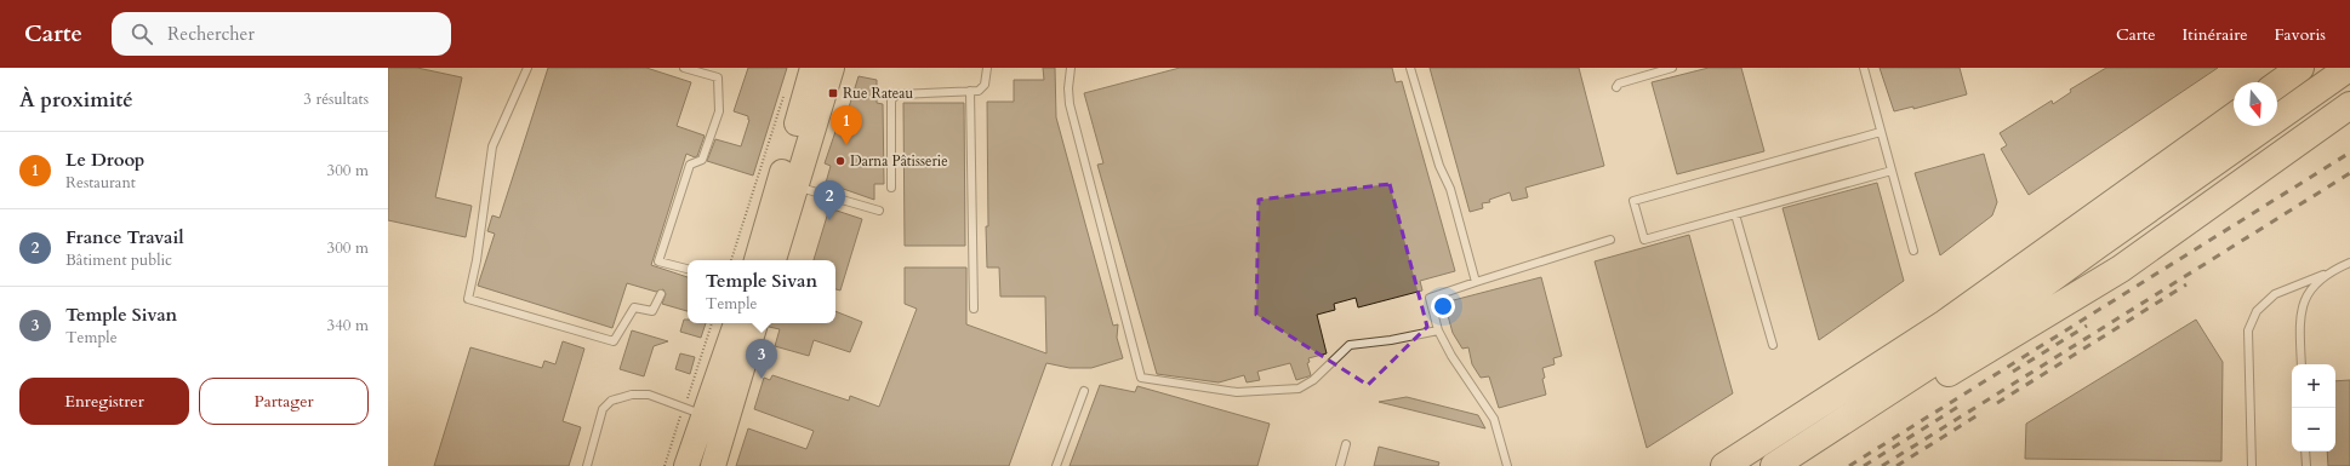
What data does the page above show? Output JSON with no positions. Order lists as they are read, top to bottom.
{
  "places": {
    "transit": ["Rue Rateau"],
    "other": ["Darna Pâtisserie"]
  },
  "north": "bottom",
  "page": {
    "header": "Carte",
    "search": "Rechercher",
    "nav": ["Carte", "Itinéraire", "Favoris"],
    "heading": ["À proximité", "3 résultats"],
    "pins": ["1", "2", "3"],
    "list": [
      {
        "mark": "1",
        "name": "Le Droop",
        "note": "Restaurant",
        "value": "300 m"
      },
      {
        "mark": "2",
        "name": "France Travail",
        "note": "Bâtiment public",
        "value": "300 m"
      },
      {
        "mark": "3",
        "name": "Temple Sivan",
        "note": "Temple",
        "value": "340 m"
      }
    ],
    "popup": ["Temple Sivan", "Temple"],
    "buttons": ["Enregistrer", "Partager"],
    "map_buttons": ["+", "−"]
  }
}
